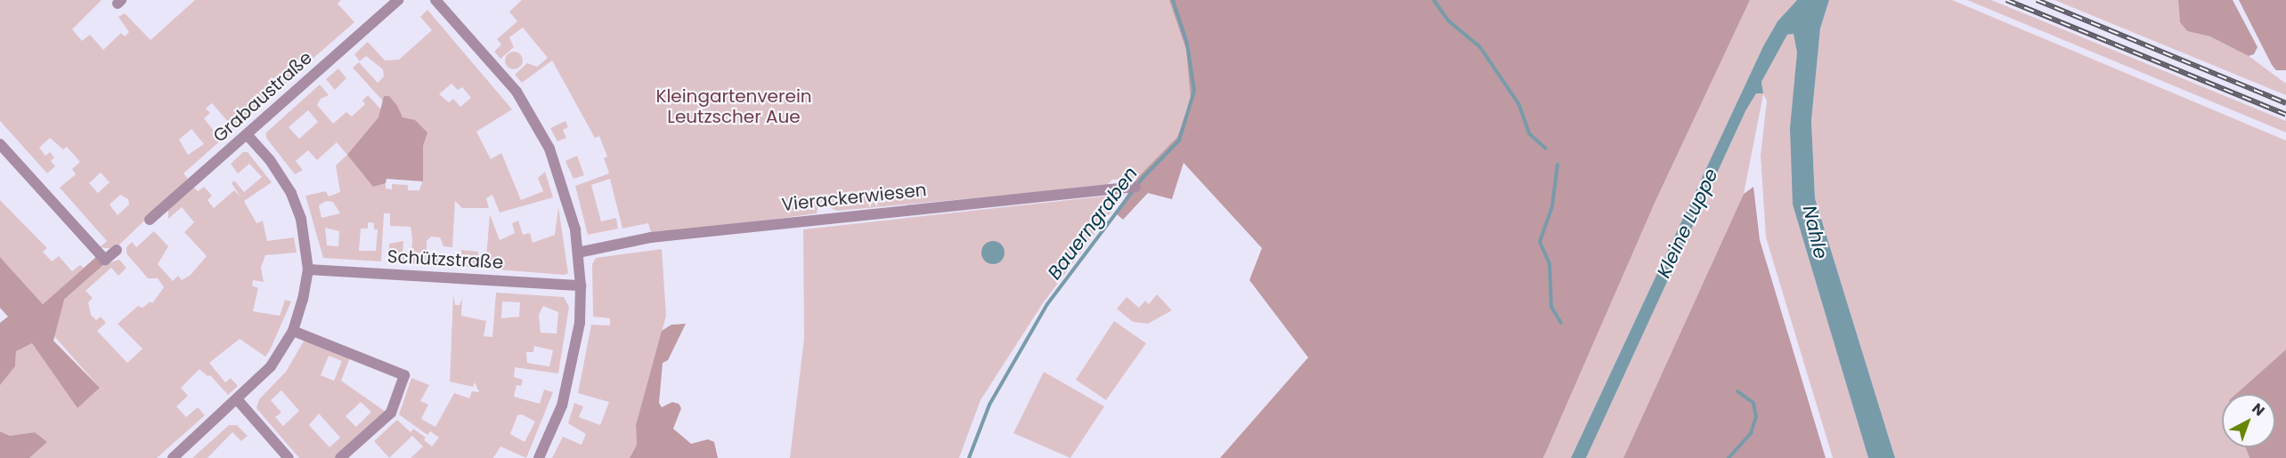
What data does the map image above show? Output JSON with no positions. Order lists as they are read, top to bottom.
{
  "streets": {
    "street": ["Grabaustraße", "Vierackerwiesen", "Schützstraße"]
  },
  "water": ["Bauerngraben", "Kleine Luppe", "Nahle"],
  "parks": ["Kleingartenverein Leutzscher Aue"],
  "north": "top right"
}
